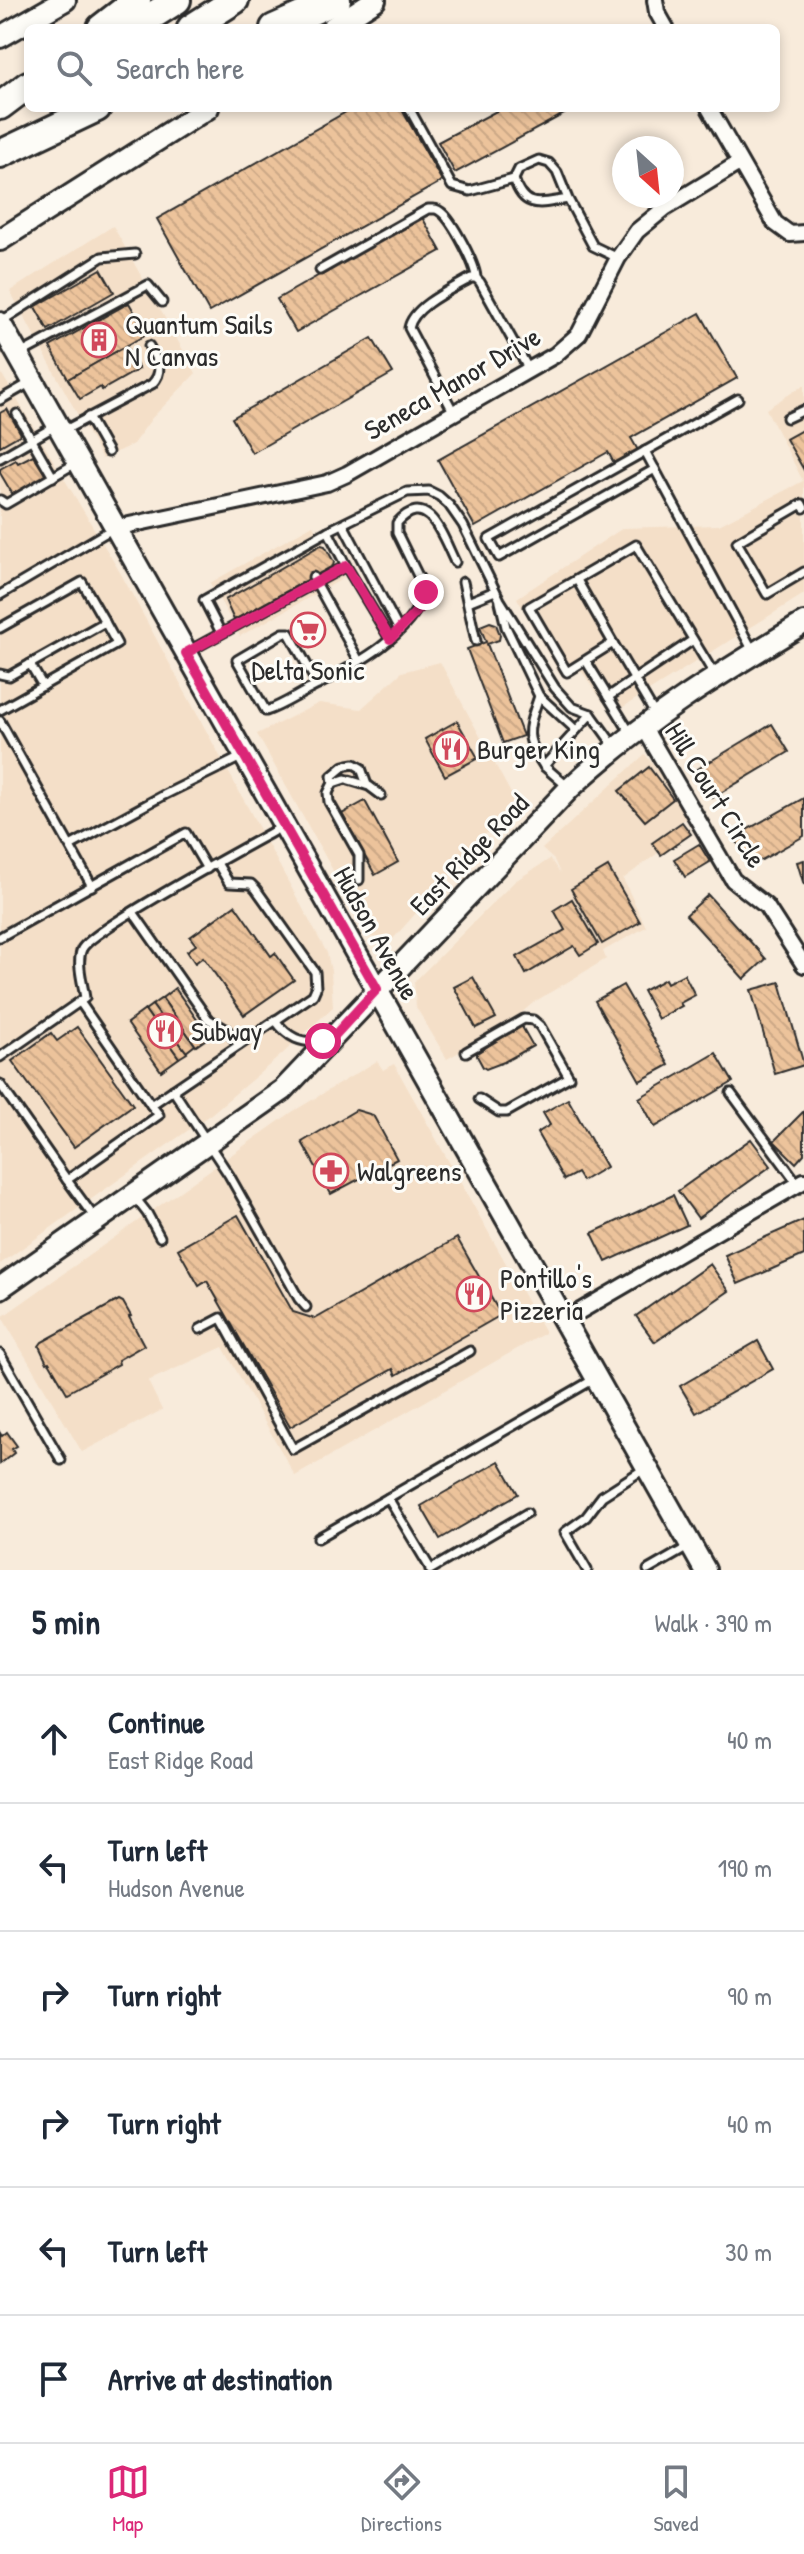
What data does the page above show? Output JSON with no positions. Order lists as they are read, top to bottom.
{
  "streets": {
    "main road": ["East Ridge Road", "Hudson Avenue"],
    "street": ["Seneca Manor Drive", "Hill Court Circle"]
  },
  "crossings": [
    ["Seneca Manor Drive", "Hudson Avenue"],
    ["Hill Court Circle", "East Ridge Road"],
    ["East Ridge Road", "Hudson Avenue"]
  ],
  "places": {
    "building": ["Quantum Sails N Canvas"],
    "supermarket": ["Delta Sonic"],
    "restaurant": ["Burger King", "Subway", "Pontillo's Pizzeria"],
    "pharmacy": ["Walgreens"]
  },
  "north": "bottom right",
  "page": {
    "search": "Search here",
    "heading": ["5 min", "Walk · 390 m"],
    "list": [
      ["Continue", "East Ridge Road", "40 m"],
      ["Turn left", "Hudson Avenue", "190 m"],
      ["Turn right", "90 m"],
      ["Turn right", "40 m"],
      ["Turn left", "30 m"],
      "Arrive at destination"
    ],
    "nav": ["Map", "Directions", "Saved"]
  }
}
